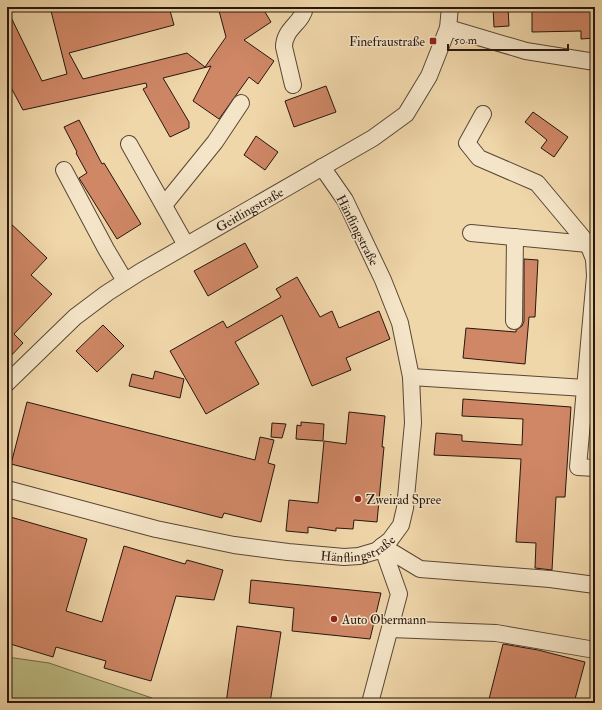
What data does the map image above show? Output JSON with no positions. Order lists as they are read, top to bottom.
{
  "streets": {
    "street": ["Geitlingstraße", "Hänflingstraße"]
  },
  "crossings": [
    ["Geitlingstraße", "Hänflingstraße"]
  ],
  "places": {
    "transit": ["Finefraustraße"],
    "other": ["Zweirad Spree", "Auto Obermann"]
  },
  "scale_bar": "50 m"
}
